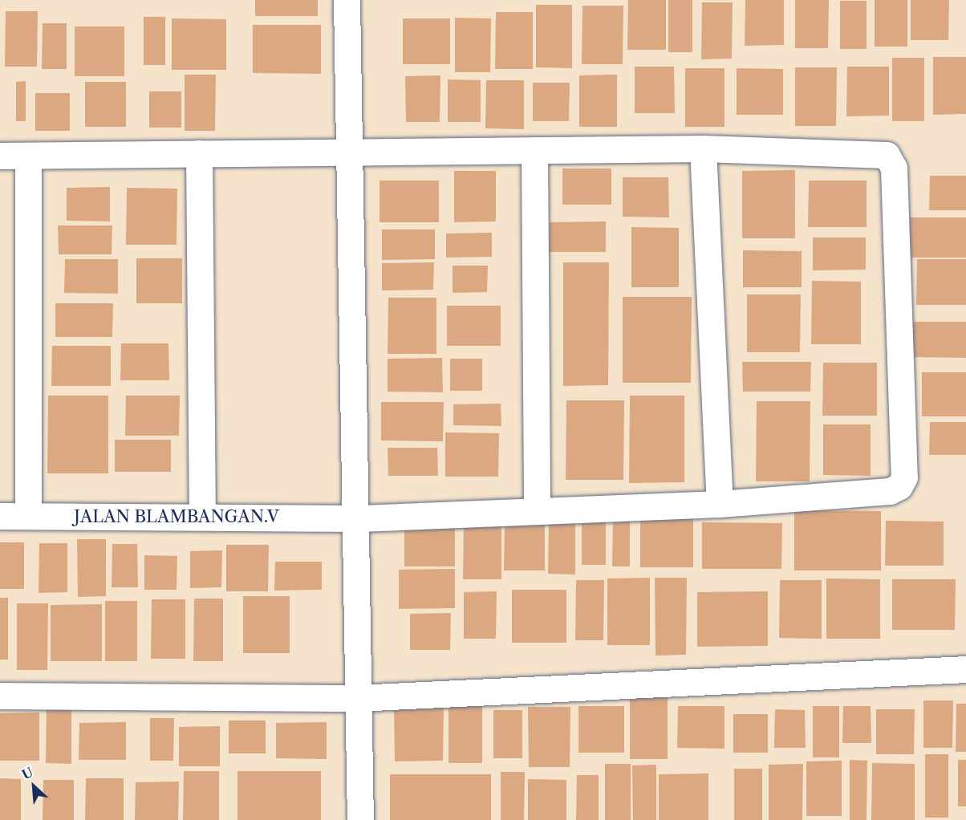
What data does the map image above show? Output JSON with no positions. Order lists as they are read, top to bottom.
{
  "streets": {
    "street": ["JALAN BLAMBANGAN.V"]
  },
  "north": "top left"
}
